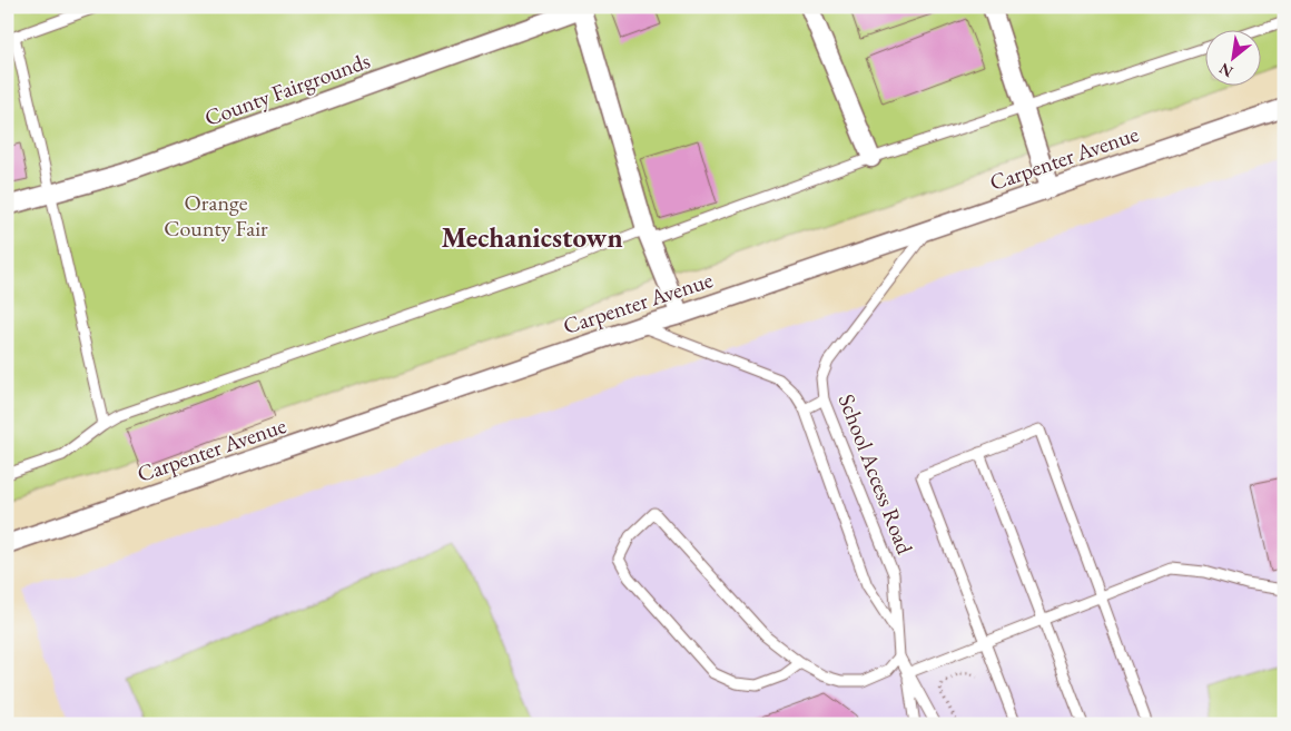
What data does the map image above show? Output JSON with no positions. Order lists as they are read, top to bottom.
{
  "streets": {
    "street": ["County Fairgrounds", "Carpenter Avenue"],
    "lane": ["School Access Road"]
  },
  "crossings": [
    ["County Fairgrounds", "Carpenter Avenue"],
    ["Carpenter Avenue", "School Access Road"]
  ],
  "districts": ["Mechanicstown"],
  "parks": ["Orange County Fair"],
  "north": "bottom left"
}
